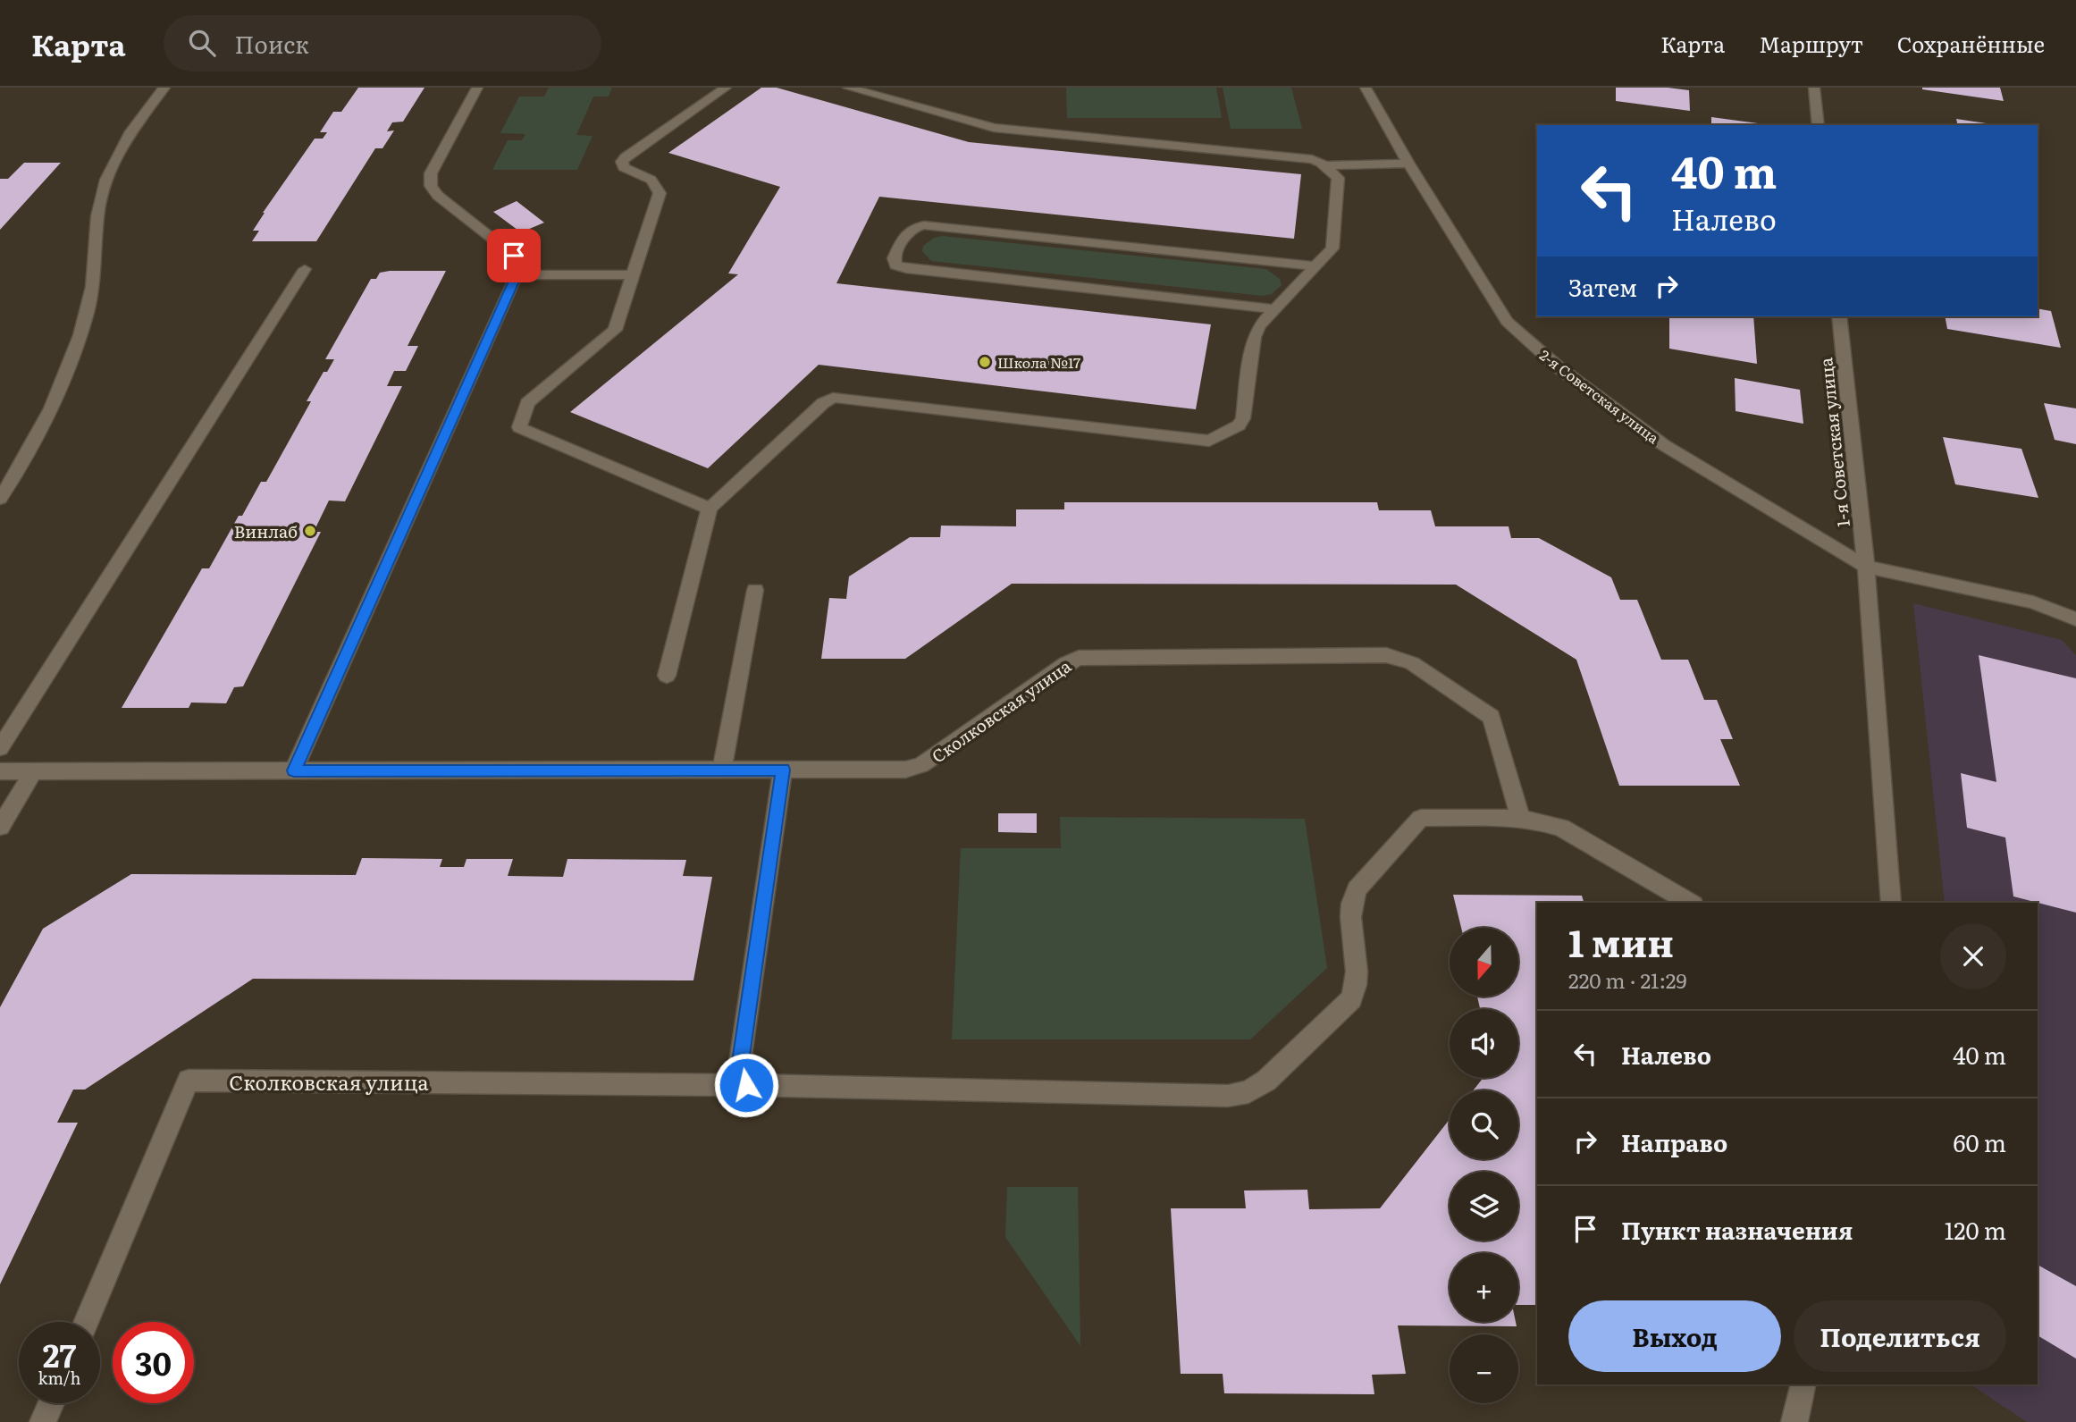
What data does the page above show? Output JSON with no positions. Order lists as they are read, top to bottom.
{
  "streets": {
    "street": ["2-я Советская улица", "1-я Советская улица", "Сколковская улица"]
  },
  "crossings": [
    ["2-я Советская улица", "1-я Советская улица"]
  ],
  "places": ["Школа №17", "Винлаб"],
  "north": "bottom",
  "page": {
    "header": "Карта",
    "search": "Поиск",
    "nav": ["Карта", "Маршрут", "Сохранённые"],
    "turn": ["40 m", "Налево"],
    "then": "Затем",
    "heading": ["1 мин", "220 m · 21:29"],
    "map_buttons": ["+", "−"],
    "list": [
      {
        "name": "Налево",
        "value": "40 m"
      },
      {
        "name": "Направо",
        "value": "60 m"
      },
      {
        "name": "Пункт назначения",
        "value": "120 m"
      }
    ],
    "buttons": ["Выход", "Поделиться"],
    "speed": "27 km/h",
    "limit": "30"
  }
}
